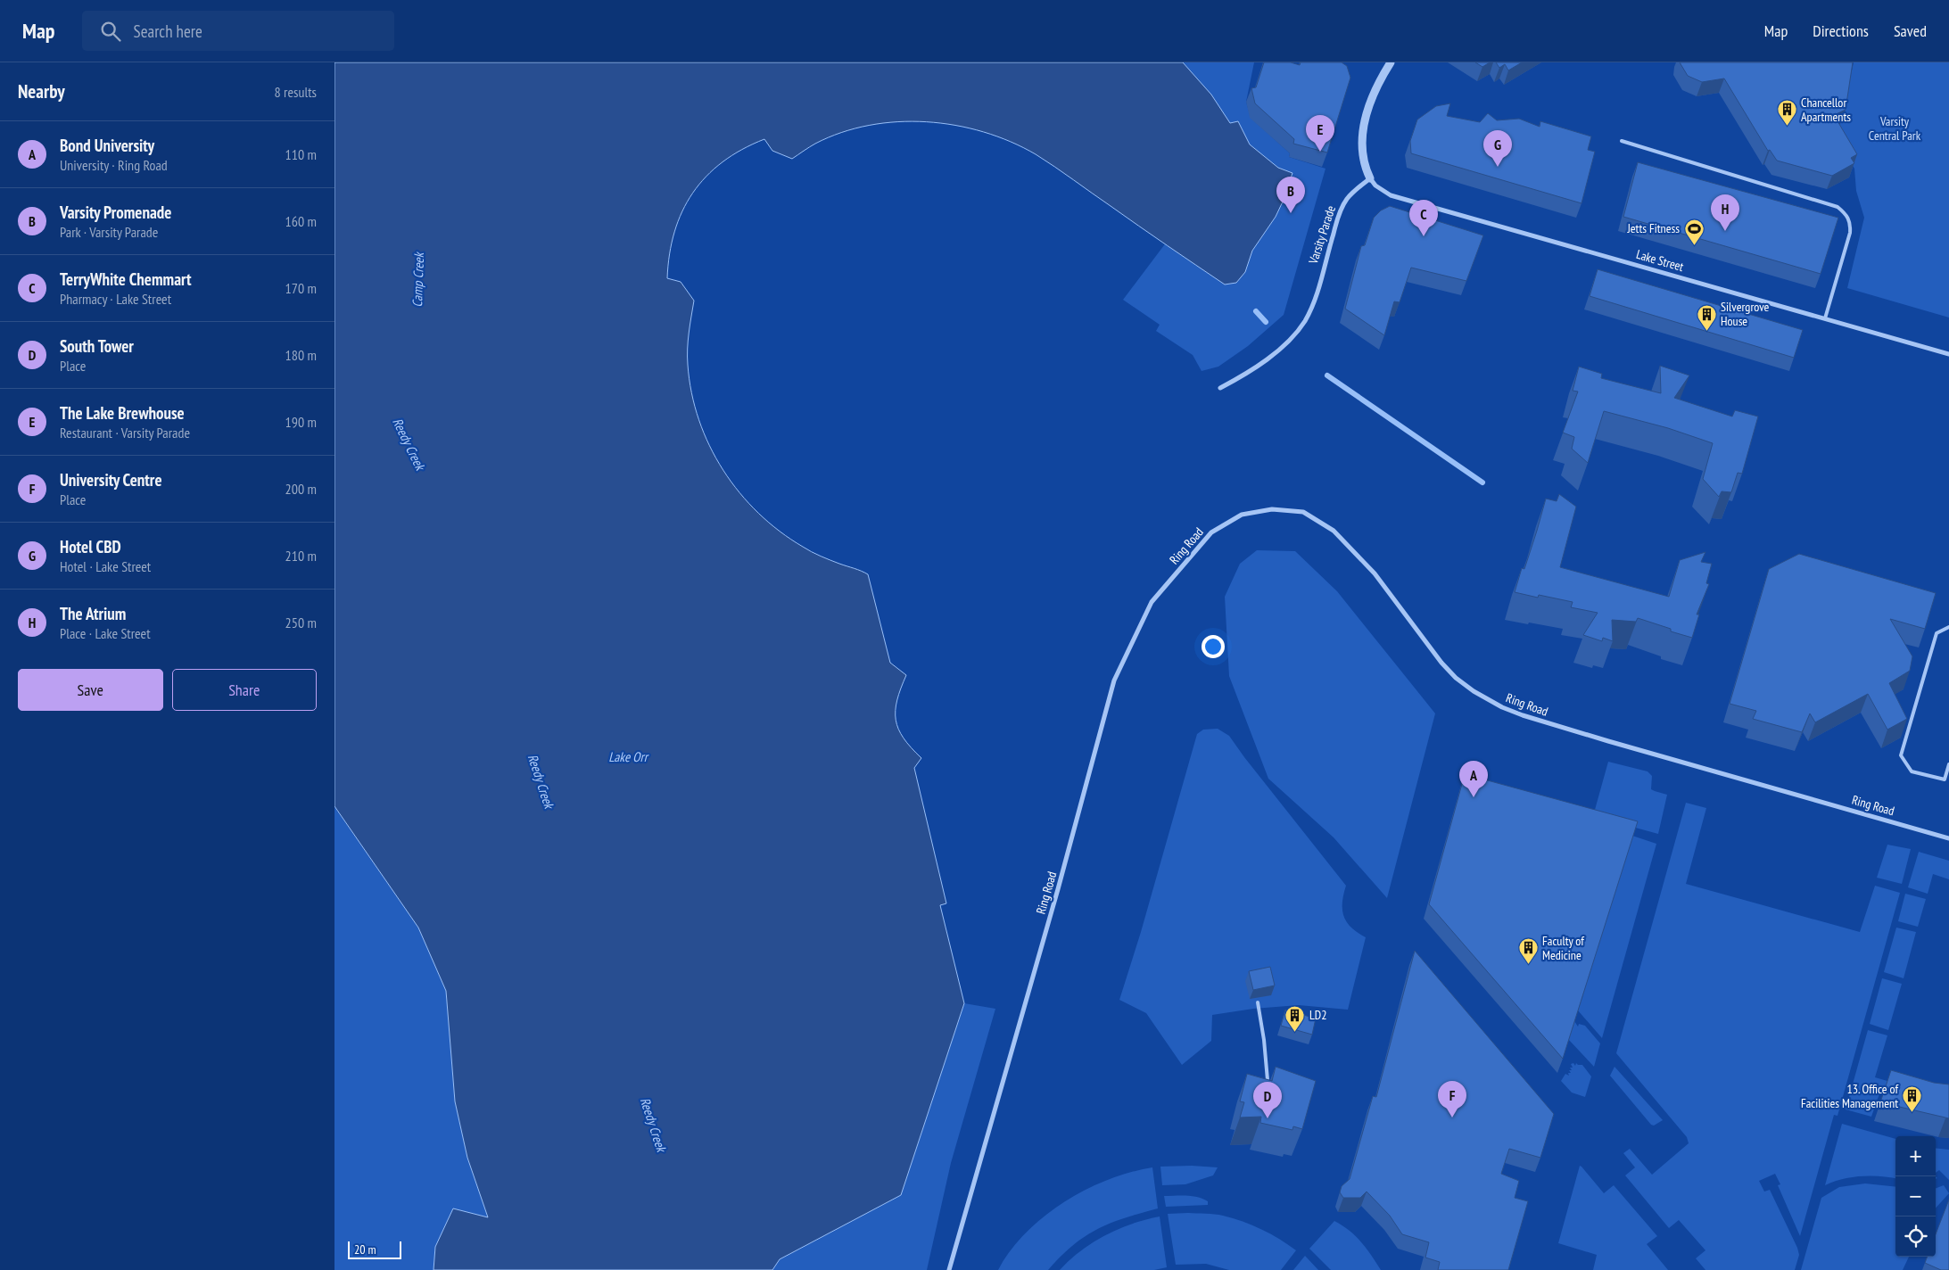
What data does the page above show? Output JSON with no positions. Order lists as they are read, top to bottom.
{
  "streets": {
    "street": ["Varsity Parade", "Lake Street", "Ring Road"]
  },
  "crossings": [
    ["Varsity Parade", "Lake Street"]
  ],
  "water": ["Camp Creek", "Reedy Creek", "Lake Orr"],
  "parks": ["Varsity Central Park"],
  "places": {
    "building": [
      "Chancellor Apartments",
      "Silvergrove House",
      "Faculty of Medicine",
      "LD2",
      "13. Office of Facilities Management"
    ],
    "sports": ["Jetts Fitness"]
  },
  "scale_bar": "20 m",
  "page": {
    "header": "Map",
    "search": "Search here",
    "nav": ["Map", "Directions", "Saved"],
    "heading": ["Nearby", "8 results"],
    "pins": [
      "E",
      "G",
      "B",
      "H",
      "C",
      "A",
      "F",
      "D"
    ],
    "list": [
      {
        "mark": "A",
        "name": "Bond University",
        "note": "University · Ring Road",
        "value": "110 m"
      },
      {
        "mark": "B",
        "name": "Varsity Promenade",
        "note": "Park · Varsity Parade",
        "value": "160 m"
      },
      {
        "mark": "C",
        "name": "TerryWhite Chemmart",
        "note": "Pharmacy · Lake Street",
        "value": "170 m"
      },
      {
        "mark": "D",
        "name": "South Tower",
        "note": "Place",
        "value": "180 m"
      },
      {
        "mark": "E",
        "name": "The Lake Brewhouse",
        "note": "Restaurant · Varsity Parade",
        "value": "190 m"
      },
      {
        "mark": "F",
        "name": "University Centre",
        "note": "Place",
        "value": "200 m"
      },
      {
        "mark": "G",
        "name": "Hotel CBD",
        "note": "Hotel · Lake Street",
        "value": "210 m"
      },
      {
        "mark": "H",
        "name": "The Atrium",
        "note": "Place · Lake Street",
        "value": "250 m"
      }
    ],
    "buttons": ["Save", "Share"],
    "map_buttons": ["+", "−"],
    "scale": "20 m"
  }
}
